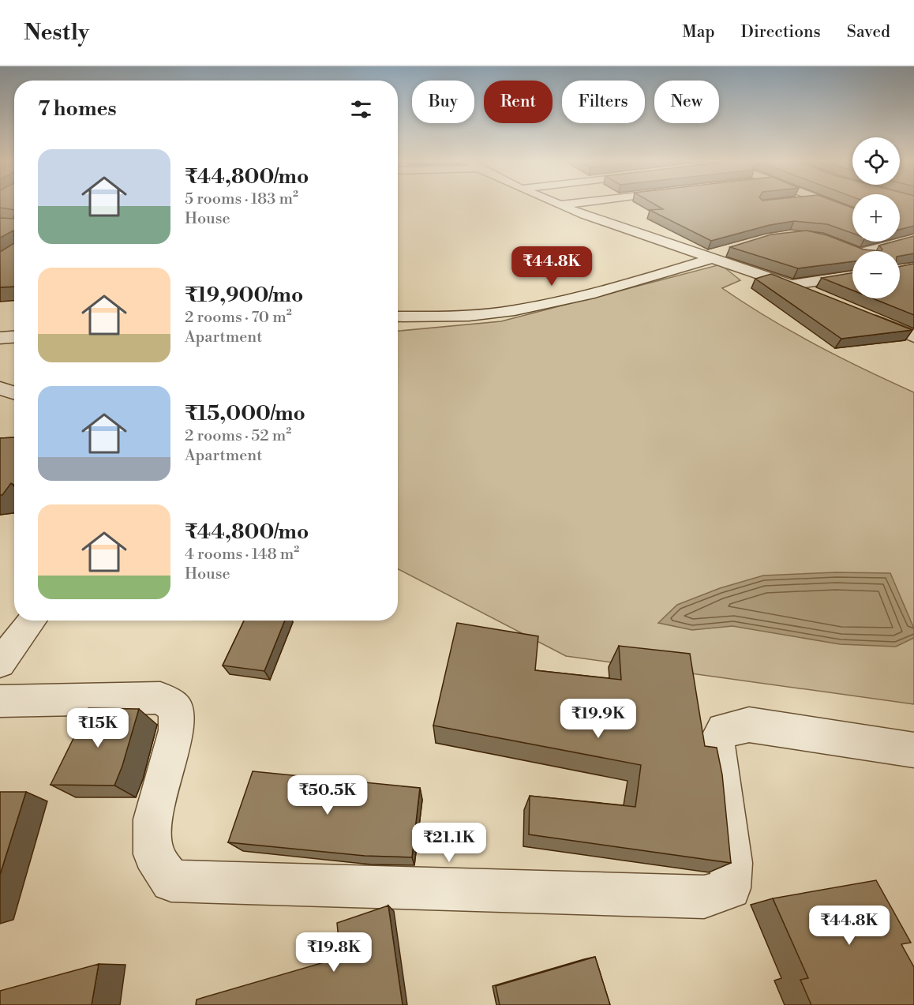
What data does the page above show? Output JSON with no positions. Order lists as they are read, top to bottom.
{
  "page": {
    "header": "Nestly",
    "nav": ["Map", "Directions", "Saved"],
    "chip": [
      "Buy",
      "Rent",
      "Filters",
      "New"
    ],
    "heading": "7 homes",
    "map_buttons": ["+", "−"],
    "list": [
      {
        "name": "₹44,800/mo",
        "note": "5 rooms · 183 m² · House"
      },
      {
        "name": "₹19,900/mo",
        "note": "2 rooms · 70 m² · Apartment"
      },
      {
        "name": "₹15,000/mo",
        "note": "2 rooms · 52 m² · Apartment"
      },
      {
        "name": "₹44,800/mo",
        "note": "4 rooms · 148 m² · House"
      }
    ],
    "price": [
      "₹44.8K",
      "₹19.9K",
      "₹15K",
      "₹50.5K",
      "₹21.1K",
      "₹44.8K",
      "₹19.8K"
    ]
  }
}
